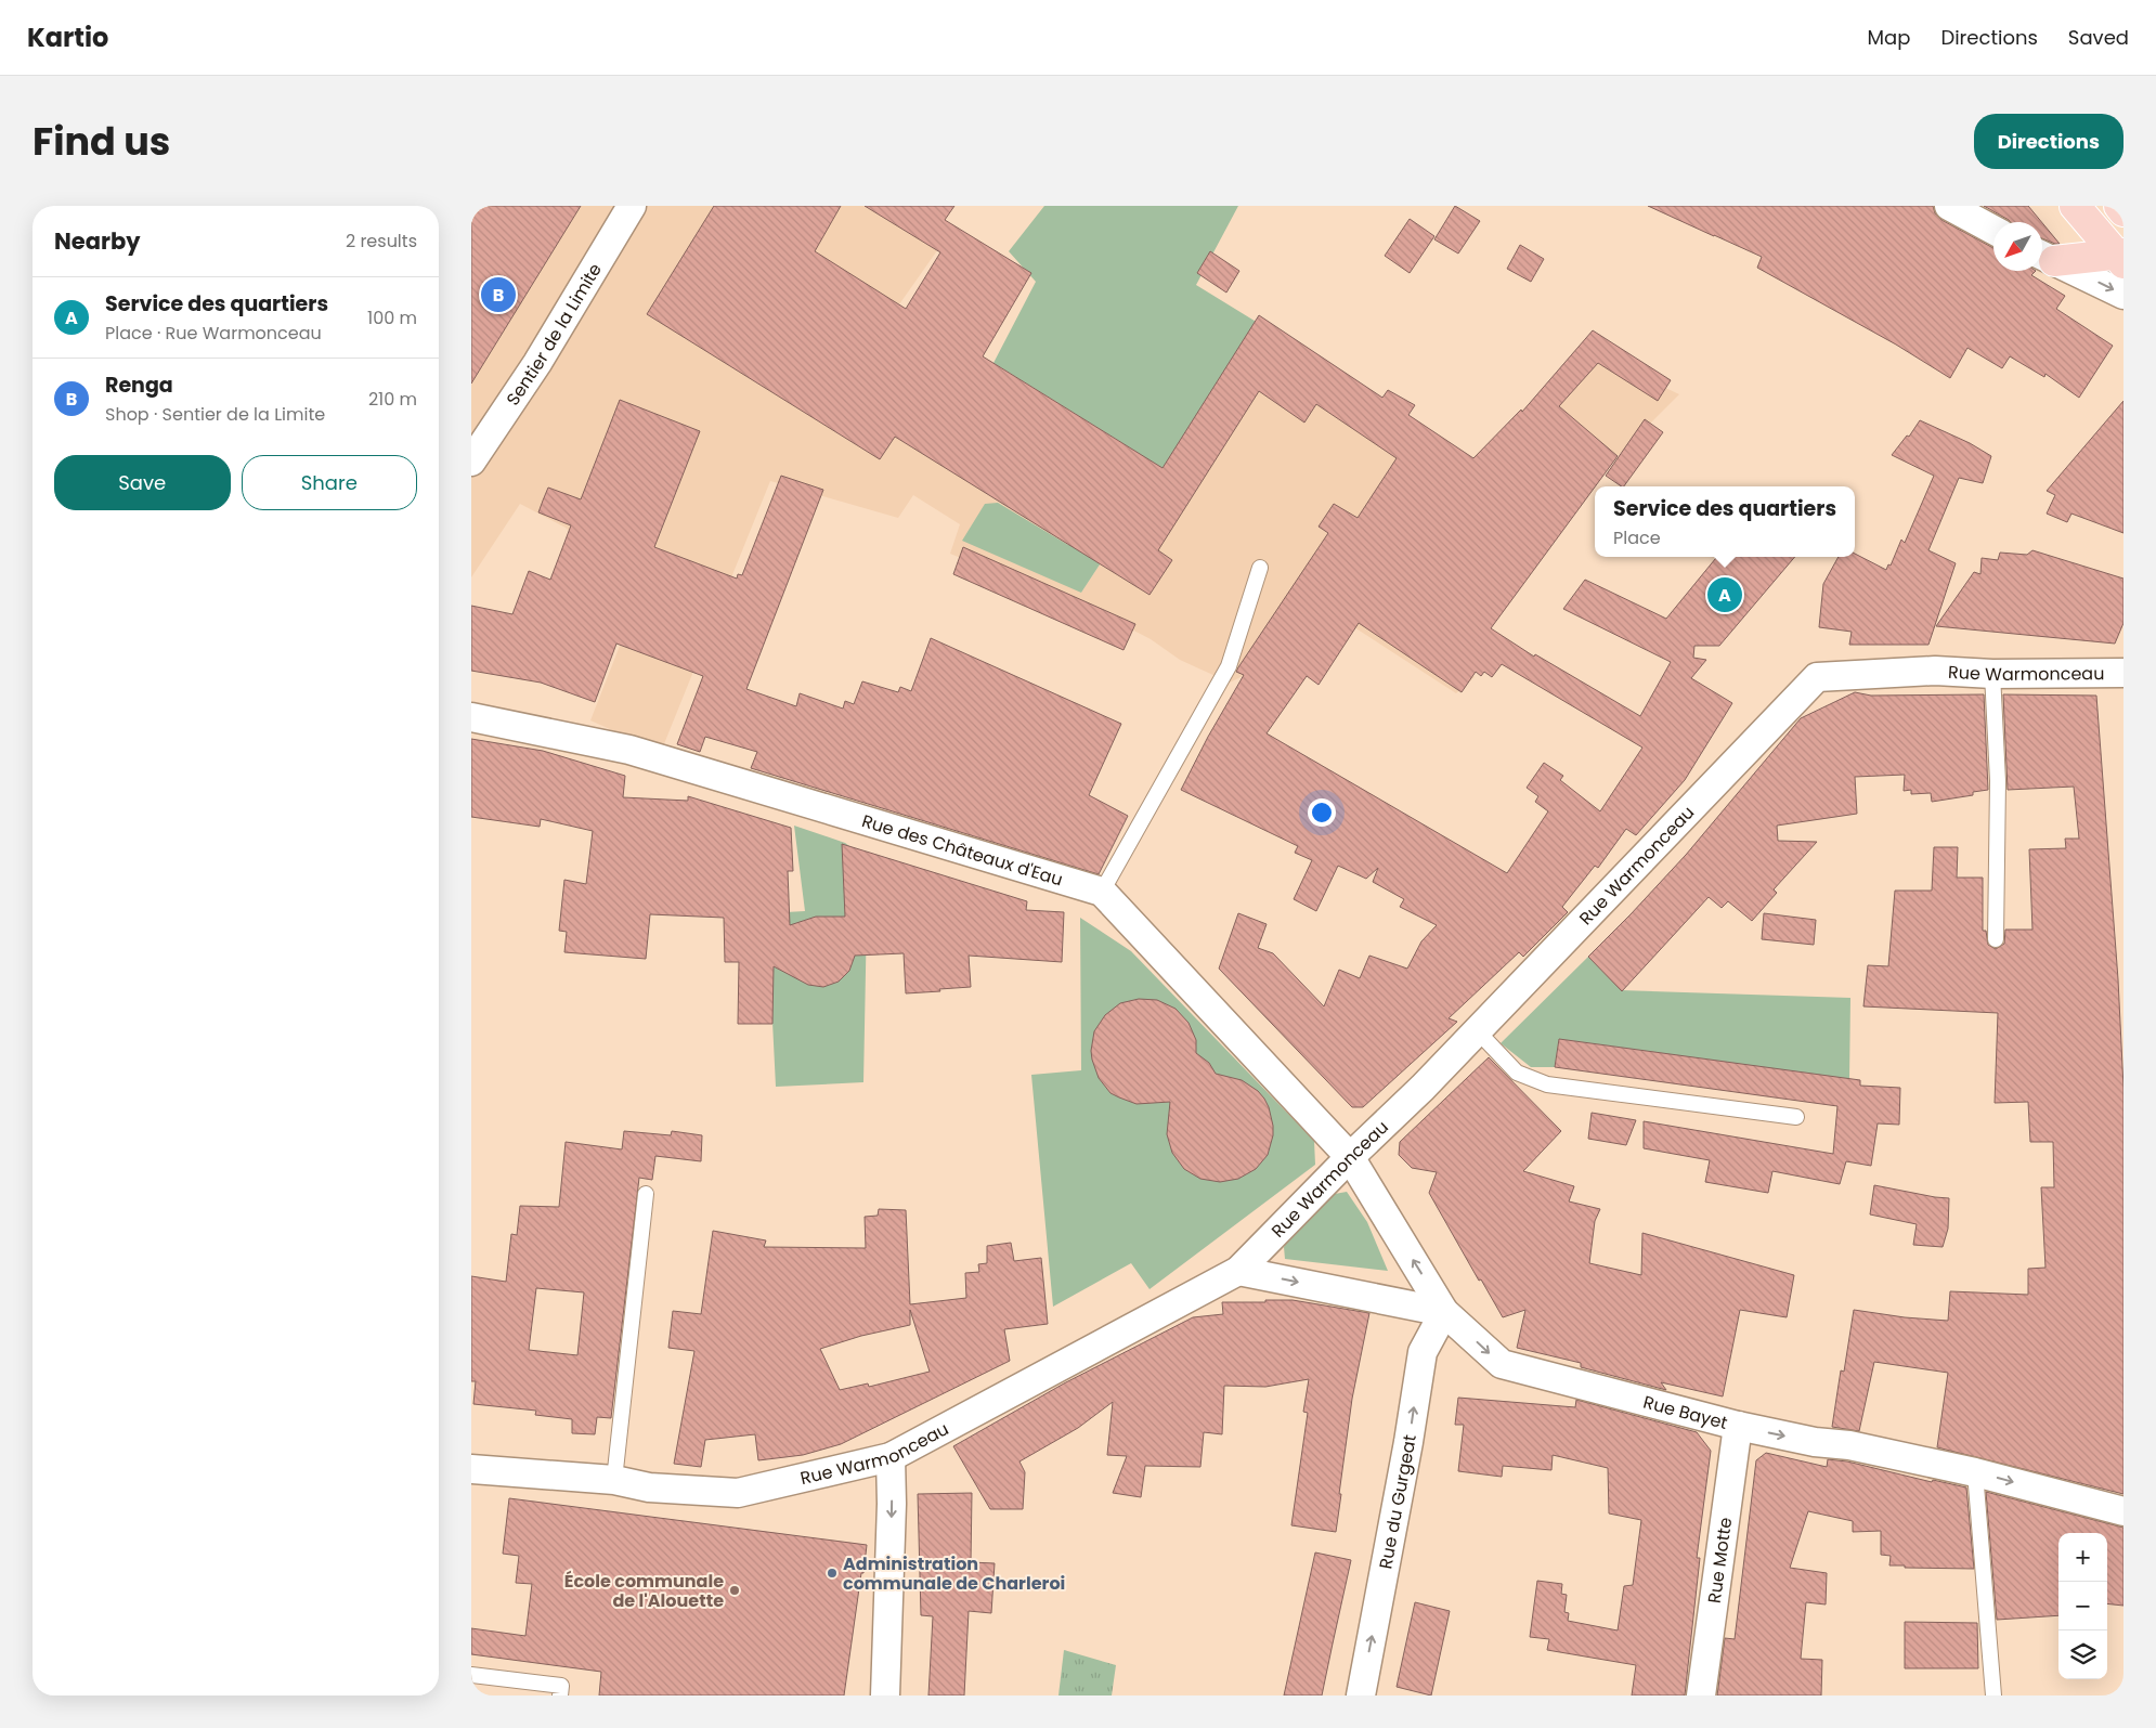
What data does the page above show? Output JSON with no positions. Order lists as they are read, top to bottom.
{
  "streets": {
    "street": [
      "Sentier de la Limite",
      "Rue Warmonceau",
      "Rue des Châteaux d'Eau",
      "Rue Bayet",
      "Rue du Gurgeat",
      "Rue Motte"
    ]
  },
  "crossings": [
    ["Rue Warmonceau", "Rue des Châteaux d'Eau"],
    ["Rue Warmonceau", "Rue Bayet"],
    ["Rue des Châteaux d'Eau", "Rue Bayet"],
    ["Rue Bayet", "Rue du Gurgeat"],
    ["Rue Bayet", "Rue Motte"]
  ],
  "one_way": ["Rue du Gurgeat"],
  "places": ["Administration communale de Charleroi", "École communale de l'Alouette"],
  "north": "bottom left",
  "page": {
    "header": "Kartio",
    "nav": ["Map", "Directions", "Saved"],
    "title": "Find us",
    "buttons": [
      "Directions",
      ["Save", "Share"]
    ],
    "heading": ["Nearby", "2 results"],
    "pins": ["B", "A"],
    "list": [
      {
        "mark": "A",
        "name": "Service des quartiers",
        "note": "Place · Rue Warmonceau",
        "value": "100 m"
      },
      {
        "mark": "B",
        "name": "Renga",
        "note": "Shop · Sentier de la Limite",
        "value": "210 m"
      }
    ],
    "popup": ["Service des quartiers", "Place"],
    "map_buttons": ["+", "−"]
  }
}
